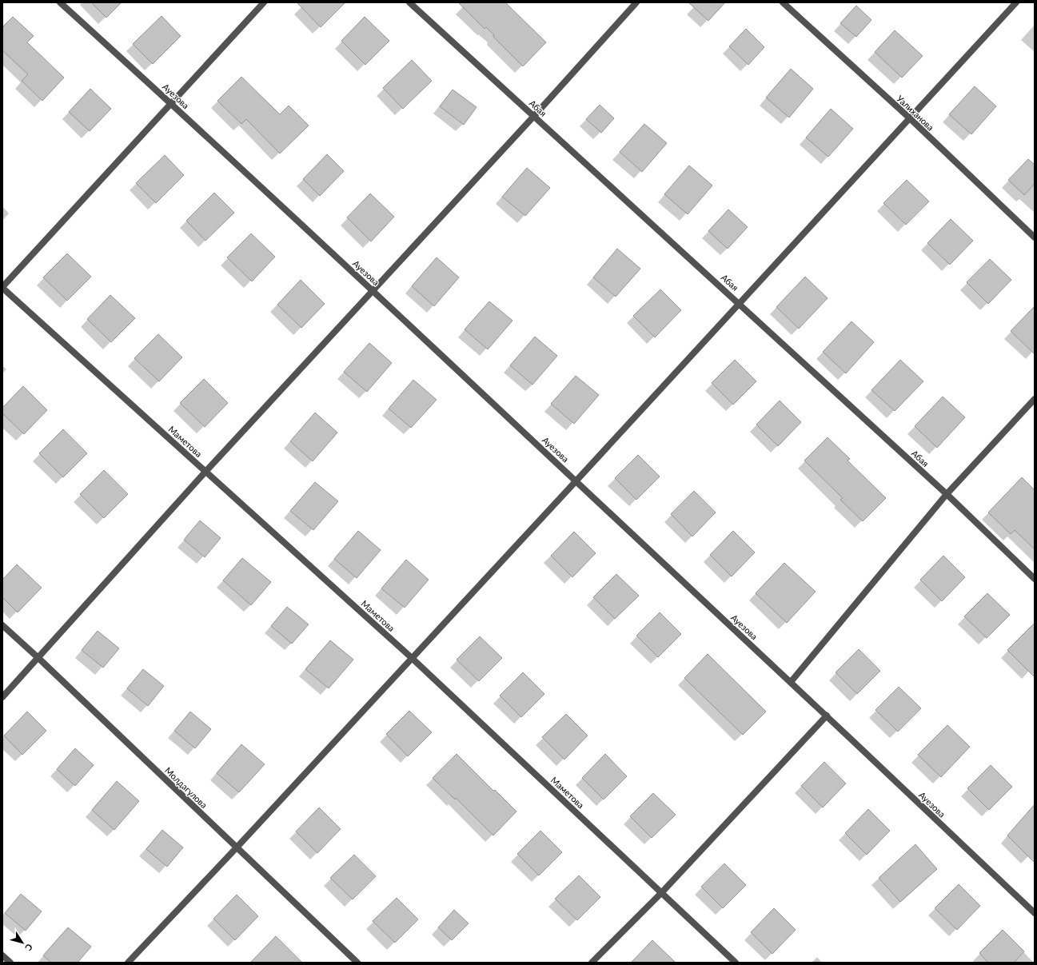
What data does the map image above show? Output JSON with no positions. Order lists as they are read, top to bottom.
{
  "streets": {
    "street": [
      "Ауезова",
      "Абая",
      "Уалиханова",
      "Маметова",
      "Молдагулова"
    ]
  },
  "north": "bottom right"
}
